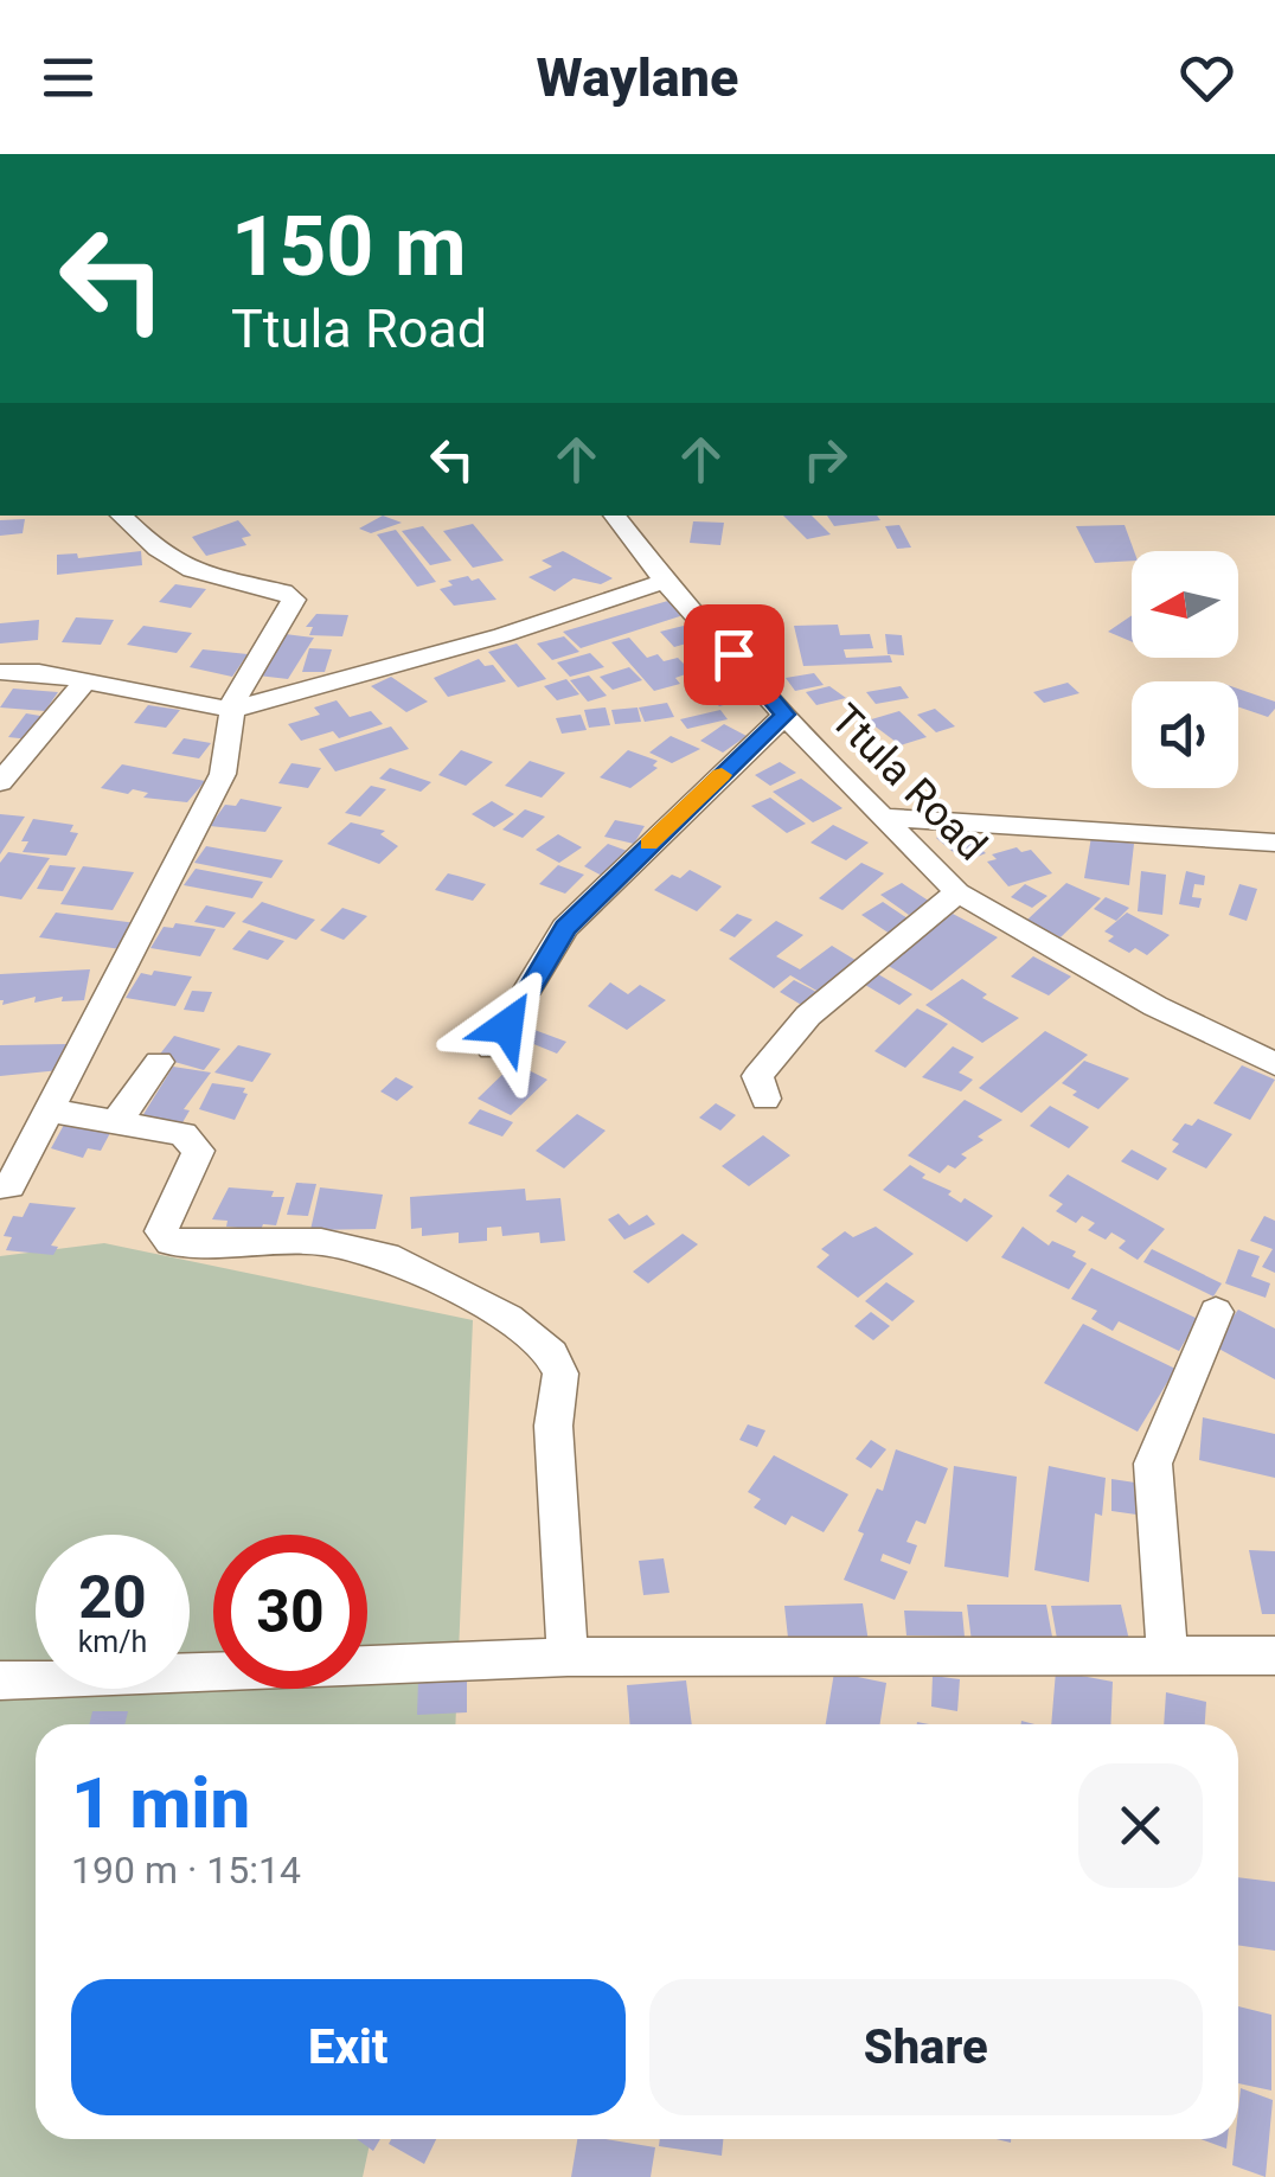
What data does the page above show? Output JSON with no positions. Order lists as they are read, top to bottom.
{
  "streets": {
    "street": ["Ttula Road"]
  },
  "north": "left",
  "page": {
    "header": "Waylane",
    "turn": ["150 m", "Ttula Road"],
    "speed": "20 km/h",
    "limit": "30",
    "heading": ["1 min", "190 m · 15:14"],
    "buttons": ["Exit", "Share"]
  }
}
